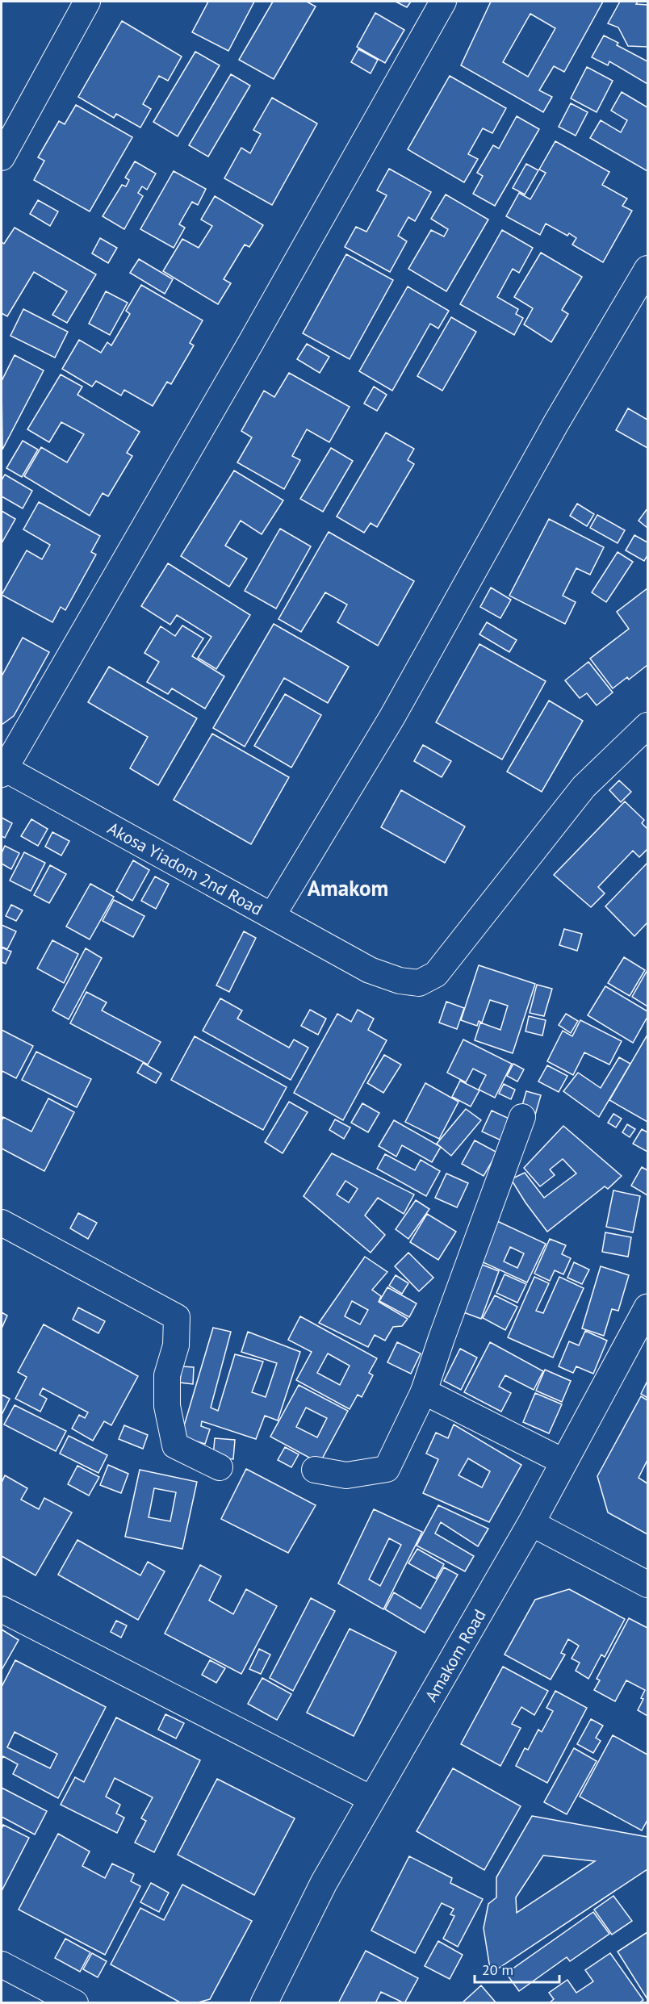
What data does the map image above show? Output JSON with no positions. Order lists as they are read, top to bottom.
{
  "streets": {
    "street": ["Akosa Yiadom 2nd Road", "Amakom Road"]
  },
  "districts": ["Amakom"],
  "scale_bar": "20 m"
}
